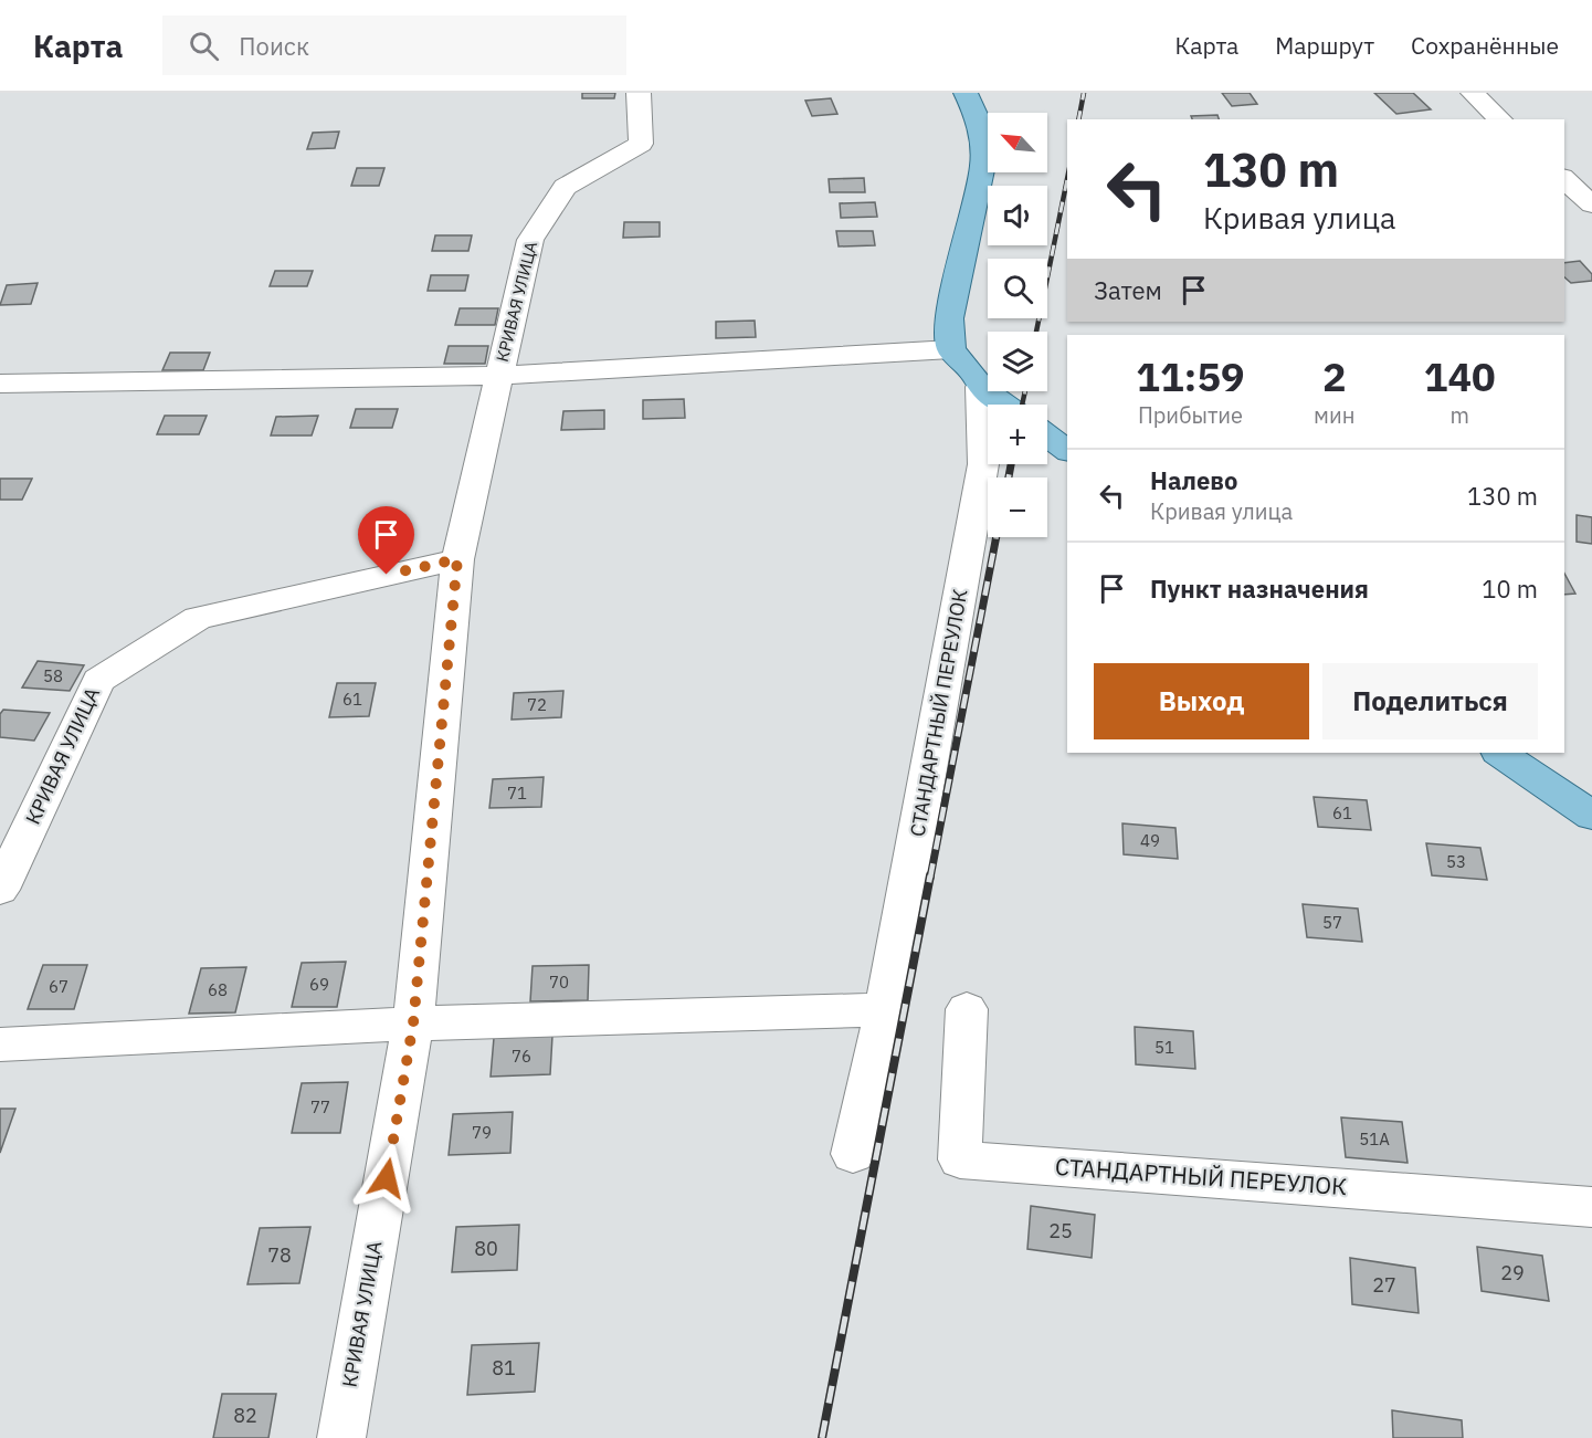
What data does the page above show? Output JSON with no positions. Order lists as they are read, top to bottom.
{
  "streets": {
    "street": ["КРИВАЯ УЛИЦА", "СТАНДАРТНЫЙ ПЕРЕУЛОК"]
  },
  "house_numbers": [
    "58",
    "61",
    "72",
    "71",
    "61",
    "49",
    "53",
    "57",
    "70",
    "69",
    "67",
    "68",
    "51",
    "76",
    "77",
    "79",
    "51А",
    "25",
    "80",
    "78",
    "29",
    "27",
    "81",
    "82"
  ],
  "north": "top left",
  "page": {
    "header": "Карта",
    "search": "Поиск",
    "nav": ["Карта", "Маршрут", "Сохранённые"],
    "map_buttons": ["+", "−"],
    "turn": ["130 m", "Кривая улица"],
    "then": "Затем",
    "eta": [
      "11:59",
      "Прибытие",
      "2",
      "мин",
      "140",
      "m"
    ],
    "list": [
      {
        "name": "Налево",
        "note": "Кривая улица",
        "value": "130 m"
      },
      {
        "name": "Пункт назначения",
        "value": "10 m"
      }
    ],
    "buttons": ["Выход", "Поделиться"]
  }
}
